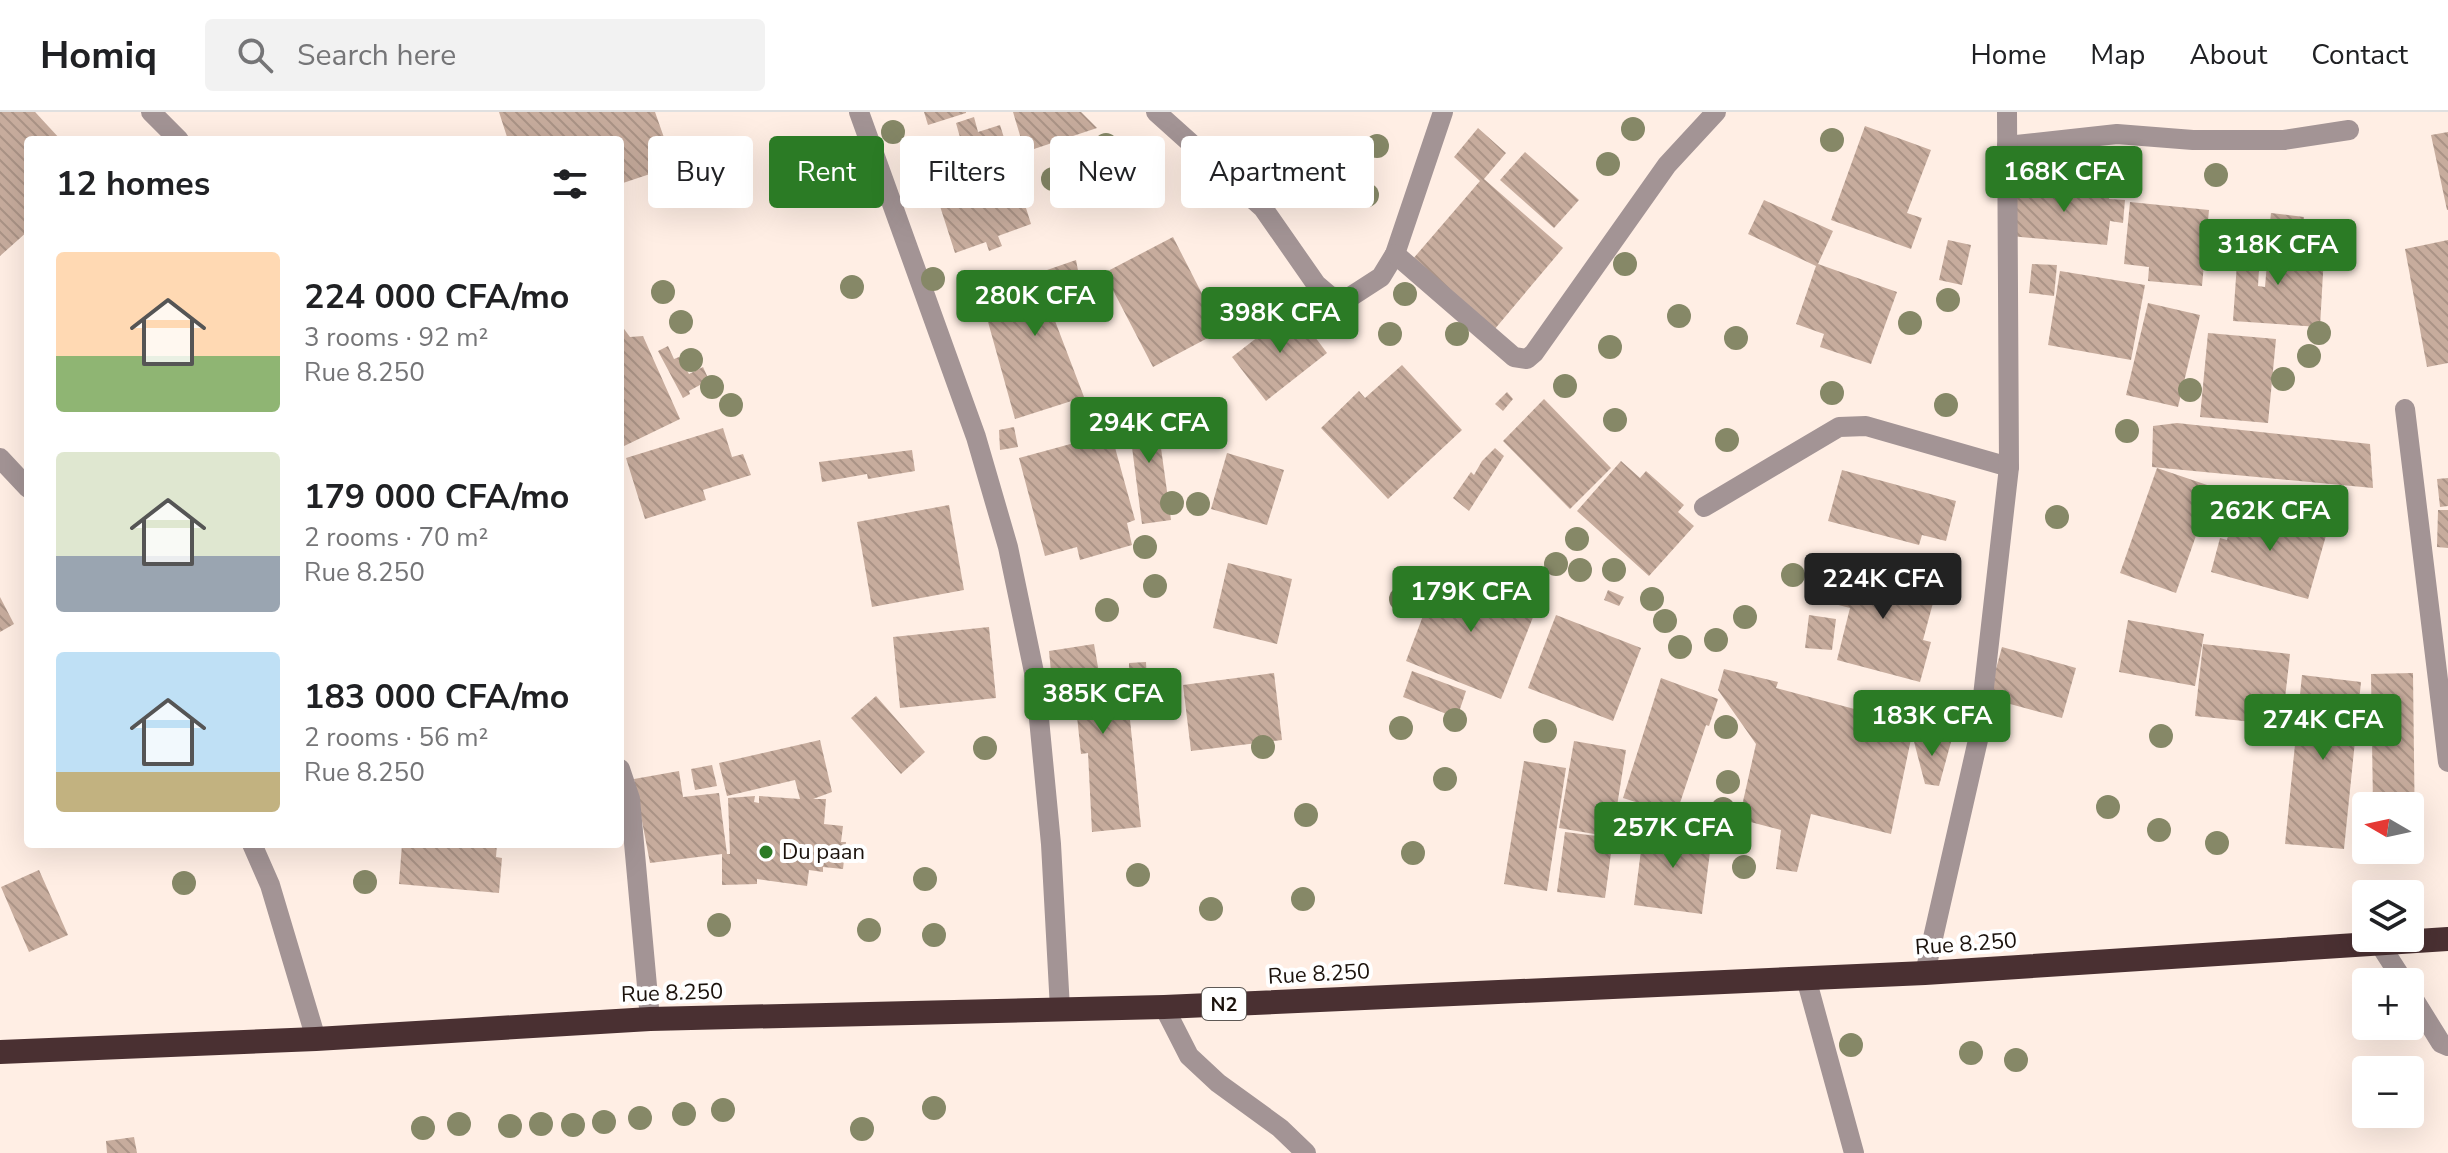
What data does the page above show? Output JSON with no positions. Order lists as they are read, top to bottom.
{
  "streets": {
    "highway": ["Rue 8.250", "N2"]
  },
  "places": ["Du paan"],
  "north": "left",
  "page": {
    "header": "Homiq",
    "search": "Search here",
    "nav": [
      "Home",
      "Map",
      "About",
      "Contact"
    ],
    "chip": [
      "Buy",
      "Rent",
      "Filters",
      "New",
      "Apartment"
    ],
    "heading": "12 homes",
    "price": [
      "168K CFA",
      "318K CFA",
      "280K CFA",
      "398K CFA",
      "294K CFA",
      "262K CFA",
      "224K CFA",
      "179K CFA",
      "385K CFA",
      "183K CFA",
      "274K CFA",
      "257K CFA"
    ],
    "list": [
      {
        "name": "224 000 CFA/mo",
        "note": "3 rooms · 92 m² · Rue 8.250"
      },
      {
        "name": "179 000 CFA/mo",
        "note": "2 rooms · 70 m² · Rue 8.250"
      },
      {
        "name": "183 000 CFA/mo",
        "note": "2 rooms · 56 m² · Rue 8.250"
      }
    ],
    "map_buttons": ["+", "−"]
  }
}
